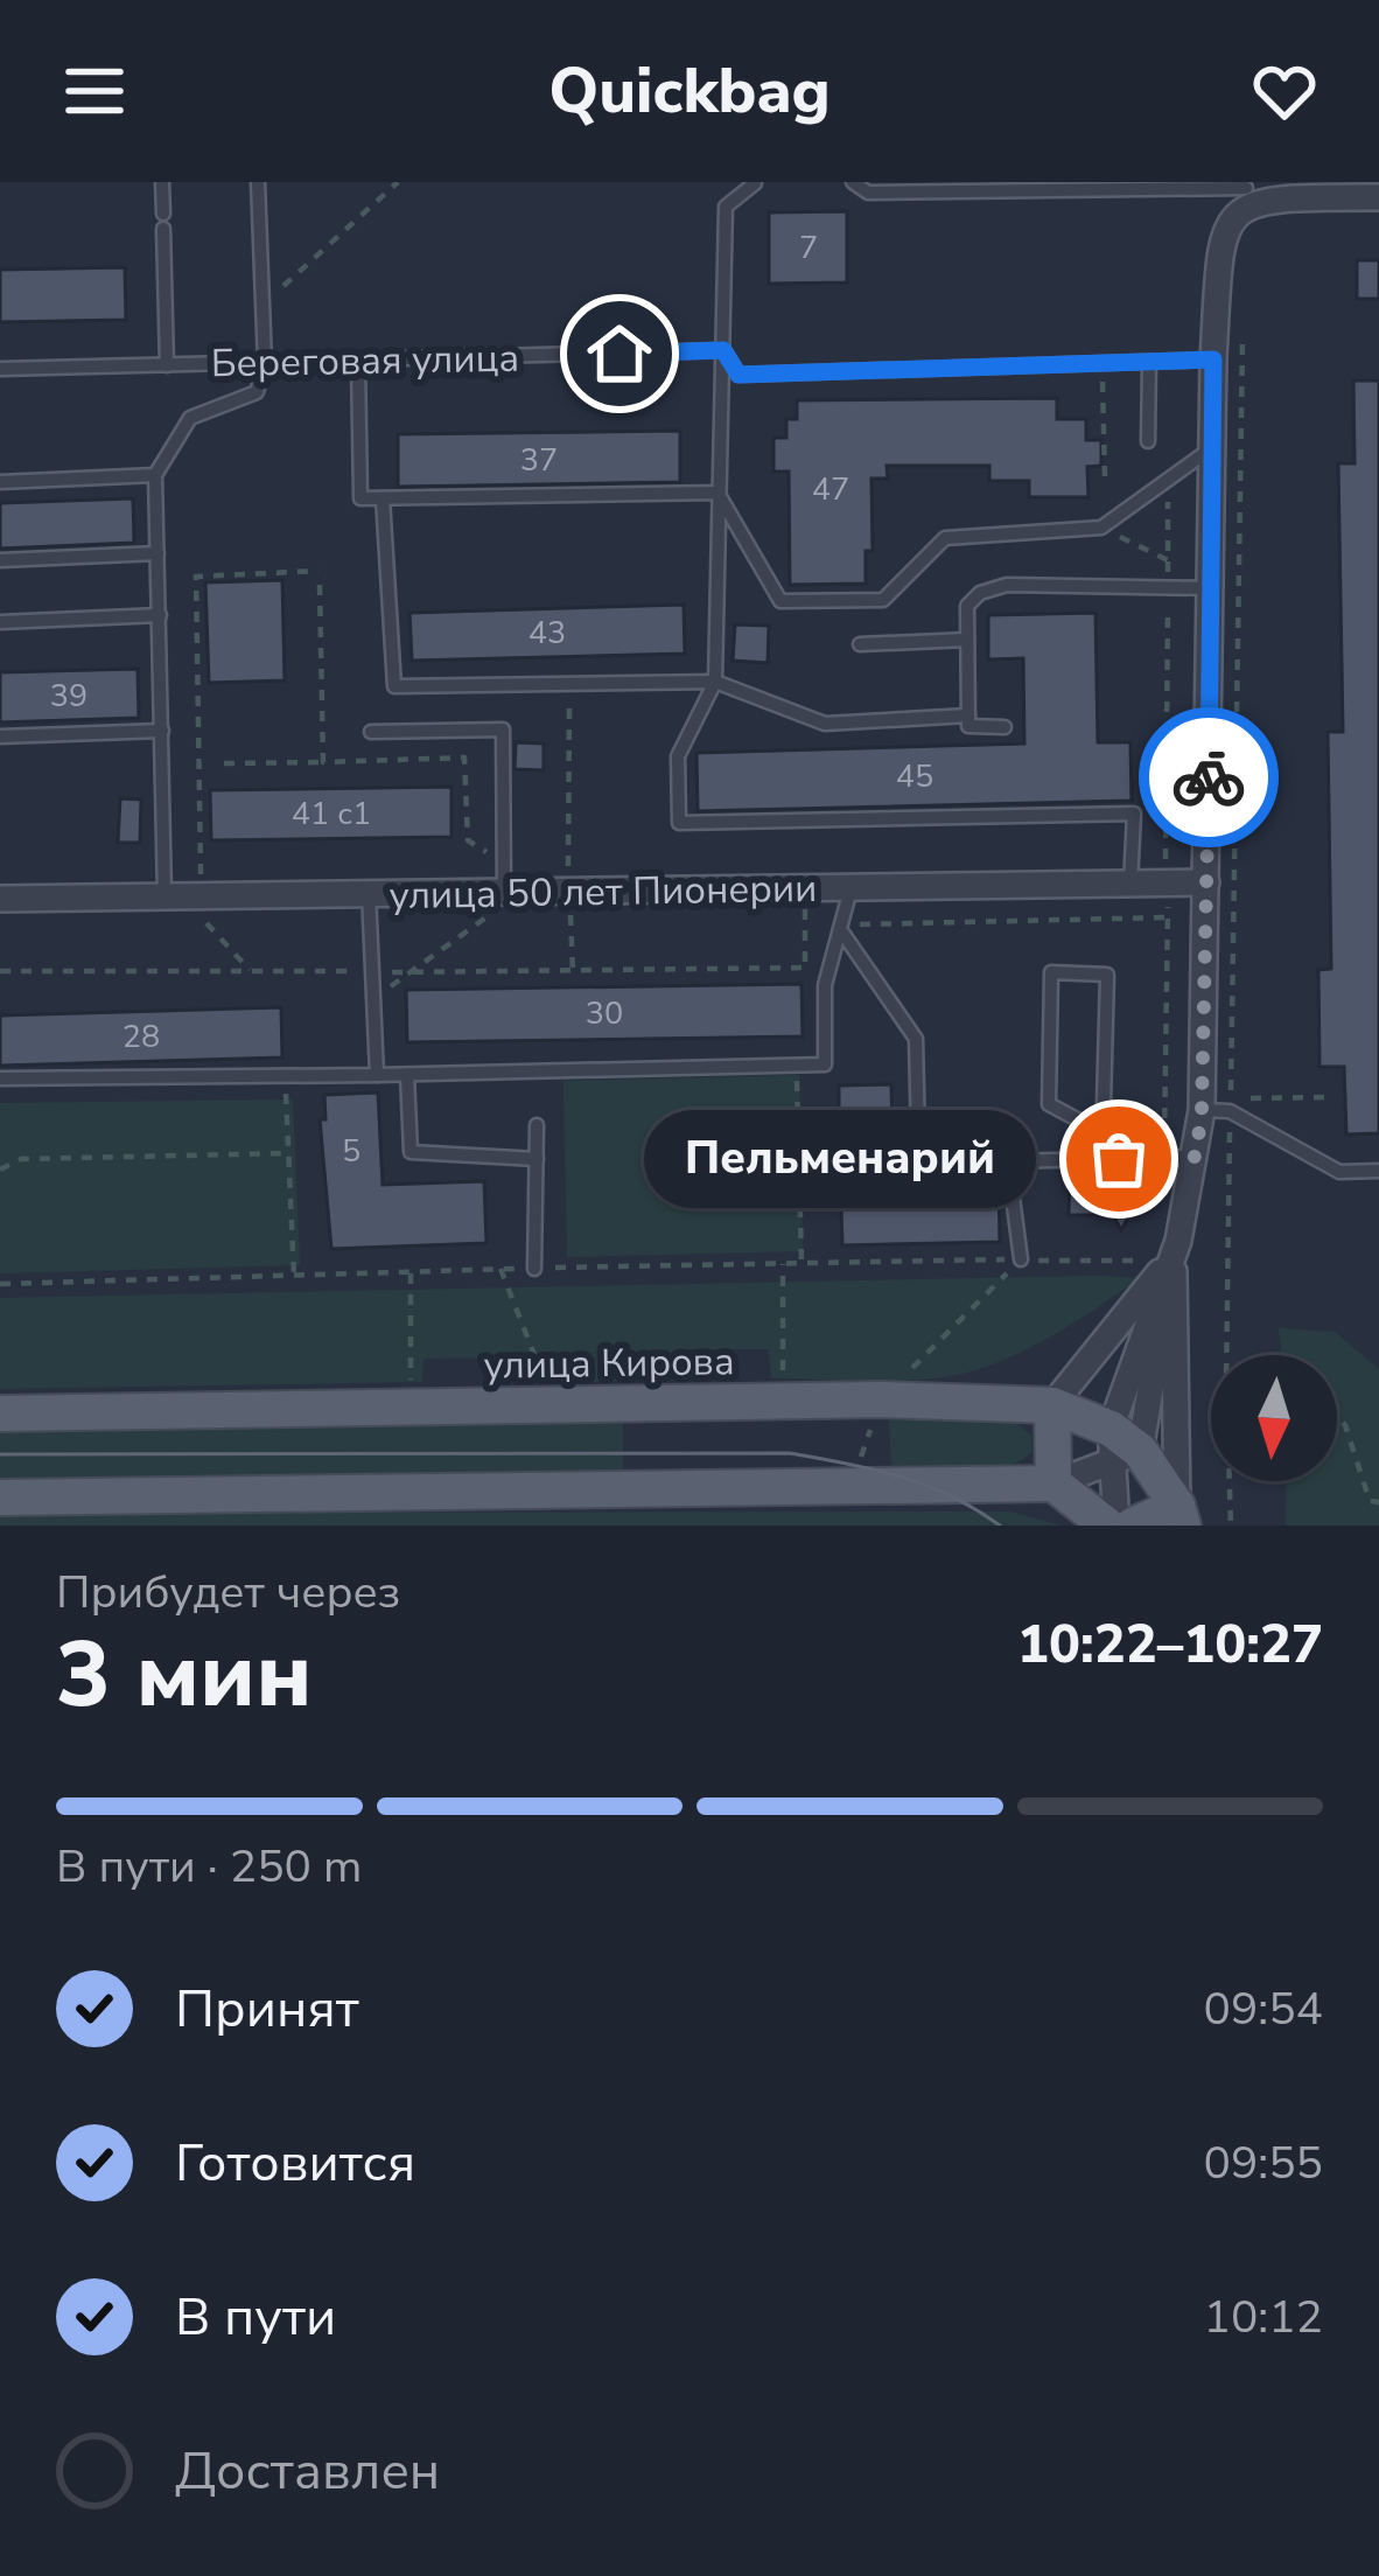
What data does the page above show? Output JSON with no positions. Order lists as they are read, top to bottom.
{
  "streets": {
    "main road": ["улица Кирова"],
    "street": ["улица 50 лет Пионерии"],
    "lane": ["Береговая улица"]
  },
  "places": ["Пельменарий"],
  "house_numbers": [
    "7",
    "37",
    "47",
    "43",
    "39",
    "45",
    "41 с1",
    "30",
    "28",
    "5"
  ],
  "north": "bottom",
  "page": {
    "header": "Quickbag",
    "bubble": "Пельменарий",
    "heading": ["3 мин", "Прибудет через", "10:22–10:27"],
    "bar": "В пути · 250 m",
    "list": [
      ["Принят", "09:54"],
      ["Готовится", "09:55"],
      ["В пути", "10:12"],
      "Доставлен"
    ]
  }
}
